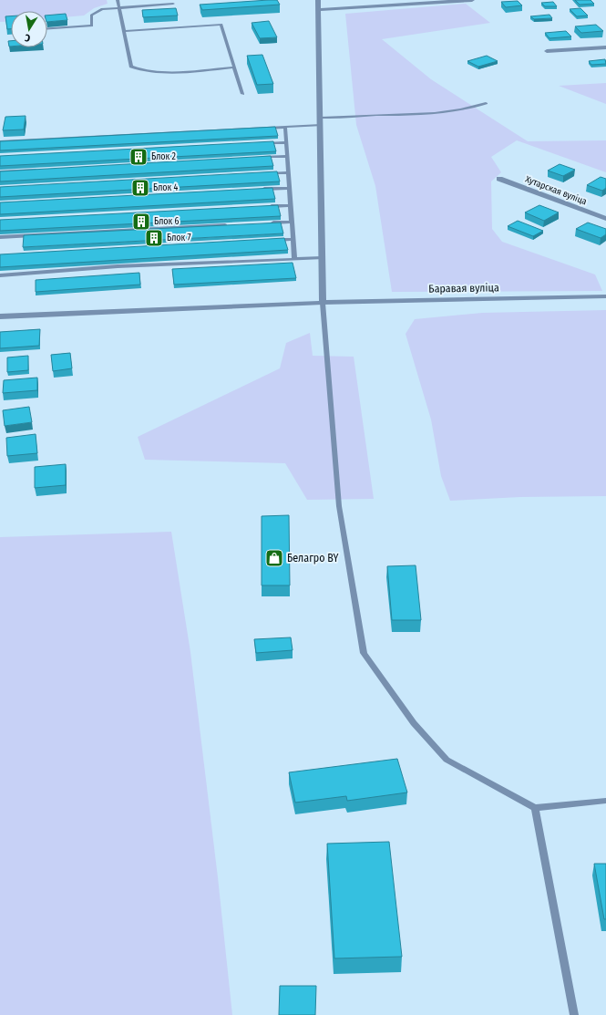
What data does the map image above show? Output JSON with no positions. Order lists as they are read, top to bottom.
{
  "streets": {
    "street": ["Хутарская вуліца", "Баравая вуліца"]
  },
  "places": {
    "building": [
      "Блок 2",
      "Блок 4",
      "Блок 6",
      "Блок 7"
    ],
    "shop": ["Белагро BY"]
  },
  "north": "bottom"
}
